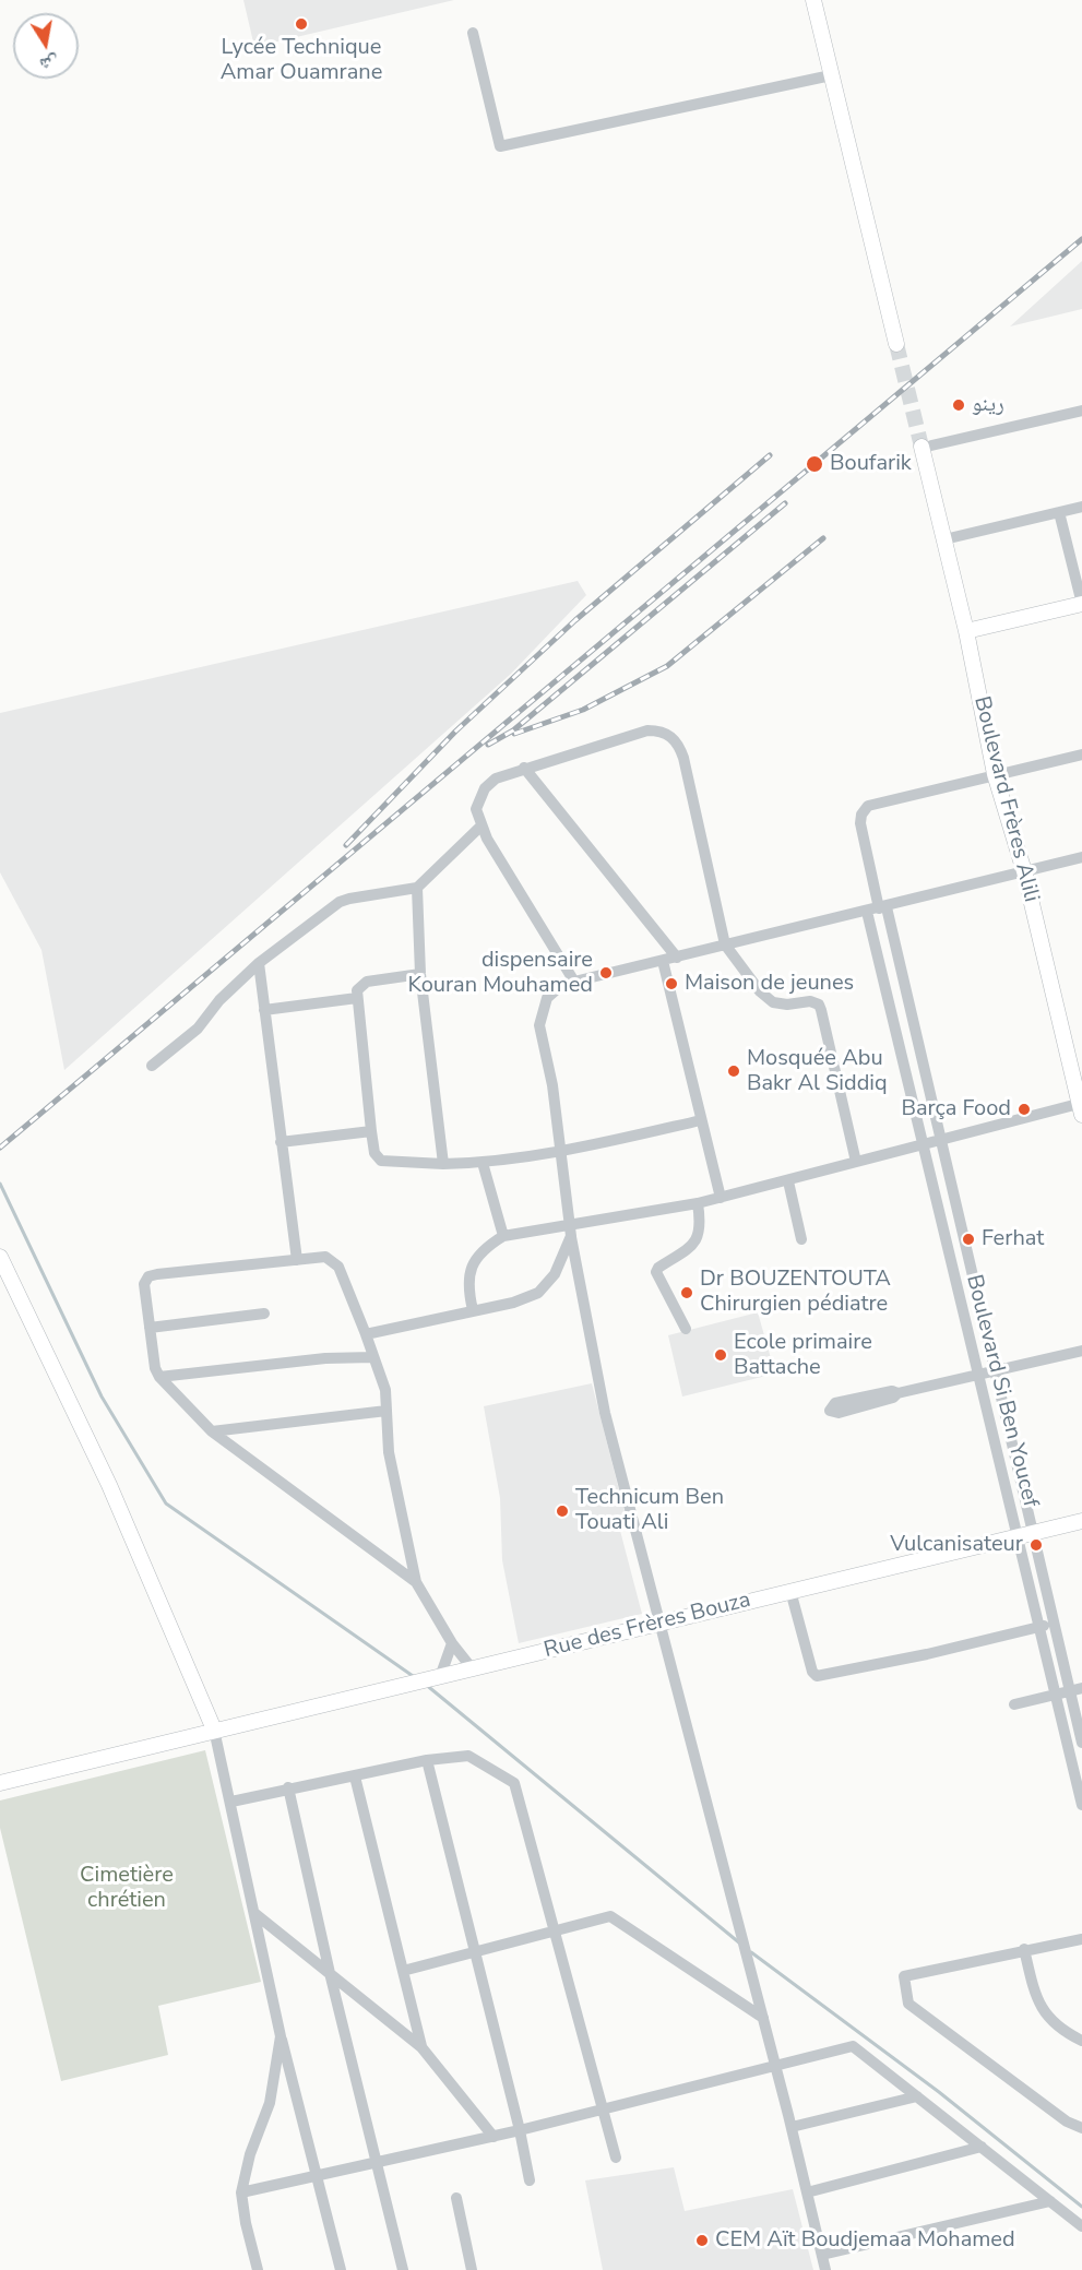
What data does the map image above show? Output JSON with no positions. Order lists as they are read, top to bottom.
{
  "streets": {
    "main road": ["Boulevard Frères Alili", "Rue des Frères Bouza"],
    "street": ["Boulevard Si Ben Youcef"]
  },
  "crossings": [
    ["Boulevard Si Ben Youcef", "Rue des Frères Bouza"]
  ],
  "parks": ["Cimetière chrétien"],
  "places": [
    "Lycée Technique Amar Ouamrane",
    "رينو",
    "Boufarik",
    "dispensaire Kouran Mouhamed",
    "Maison de jeunes",
    "Mosquée Abu Bakr Al Siddiq",
    "Barça Food",
    "Ferhat",
    "Dr BOUZENTOUTA Chirurgien pédiatre",
    "Ecole primaire Battache",
    "Technicum Ben Touati Ali",
    "Vulcanisateur",
    "CEM Aït Boudjemaa Mohamed"
  ],
  "north": "bottom"
}
